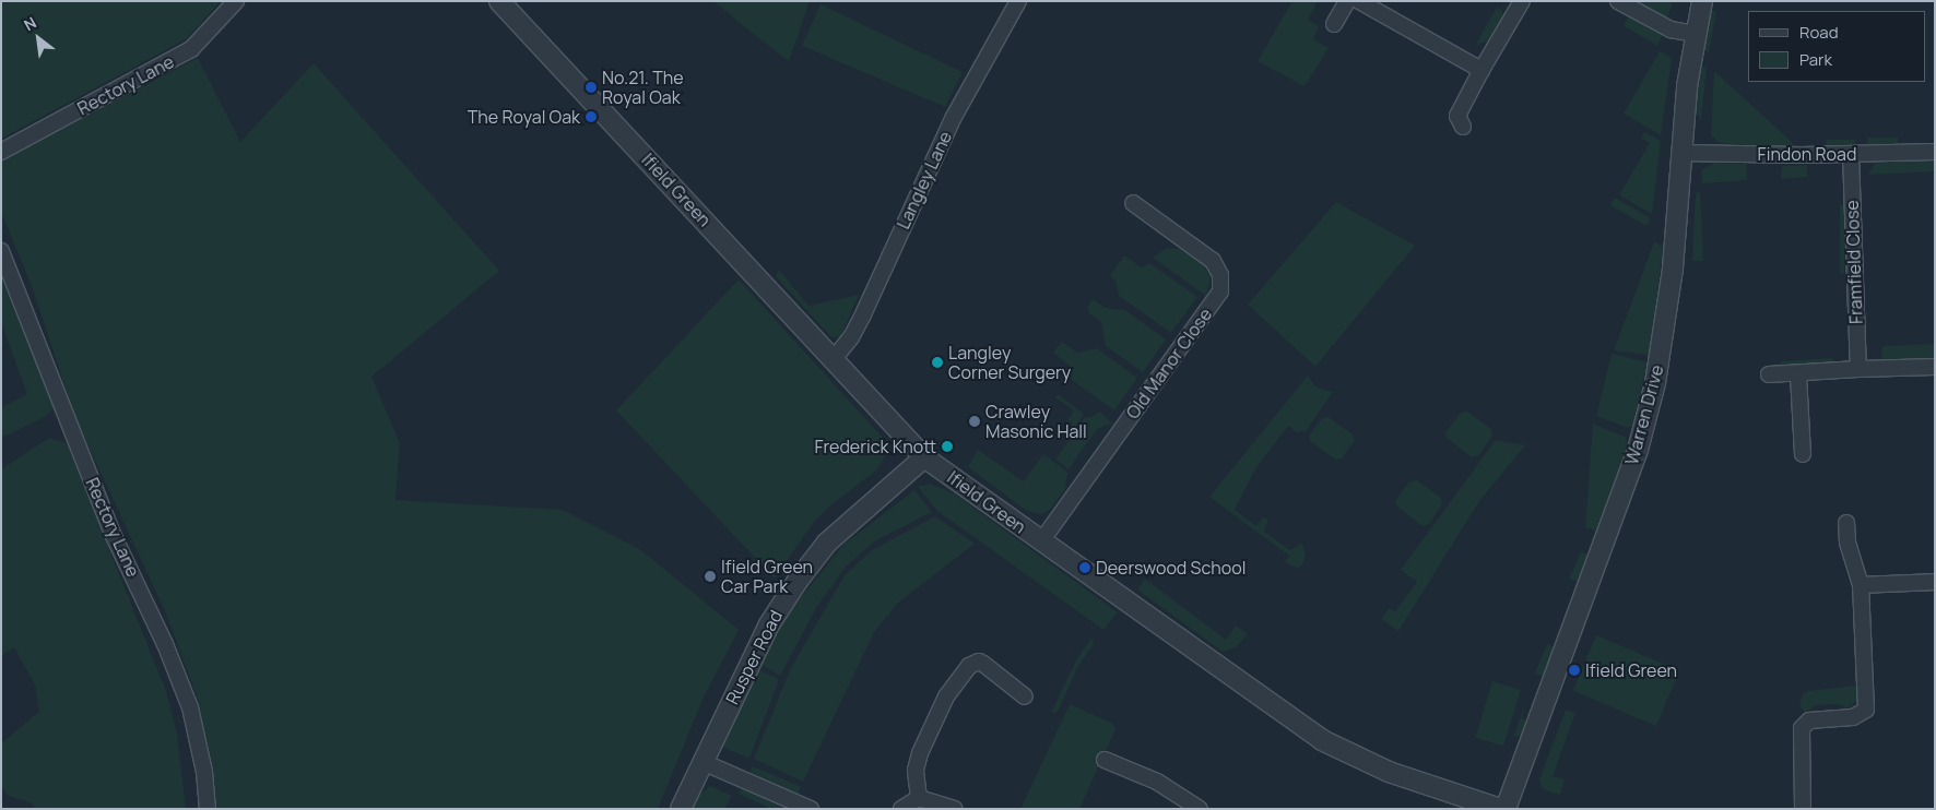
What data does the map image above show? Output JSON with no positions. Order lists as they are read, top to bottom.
{
  "streets": {
    "street": [
      "Rectory Lane",
      "Findon Road",
      "Langley Lane",
      "Ifield Green",
      "Framfield Close",
      "Old Manor Close",
      "Warren Drive",
      "Rusper Road"
    ]
  },
  "crossings": [
    ["Findon Road", "Framfield Close"],
    ["Findon Road", "Warren Drive"],
    ["Langley Lane", "Ifield Green"],
    ["Ifield Green", "Old Manor Close"],
    ["Ifield Green", "Rusper Road"]
  ],
  "places": [
    "No.21. The Royal Oak",
    "The Royal Oak",
    "Langley Corner Surgery",
    "Crawley Masonic Hall",
    "Frederick Knott",
    "Deerswood School",
    "Ifield Green Car Park",
    "Ifield Green"
  ],
  "legend": ["Road", "Park"],
  "north": "top left"
}
